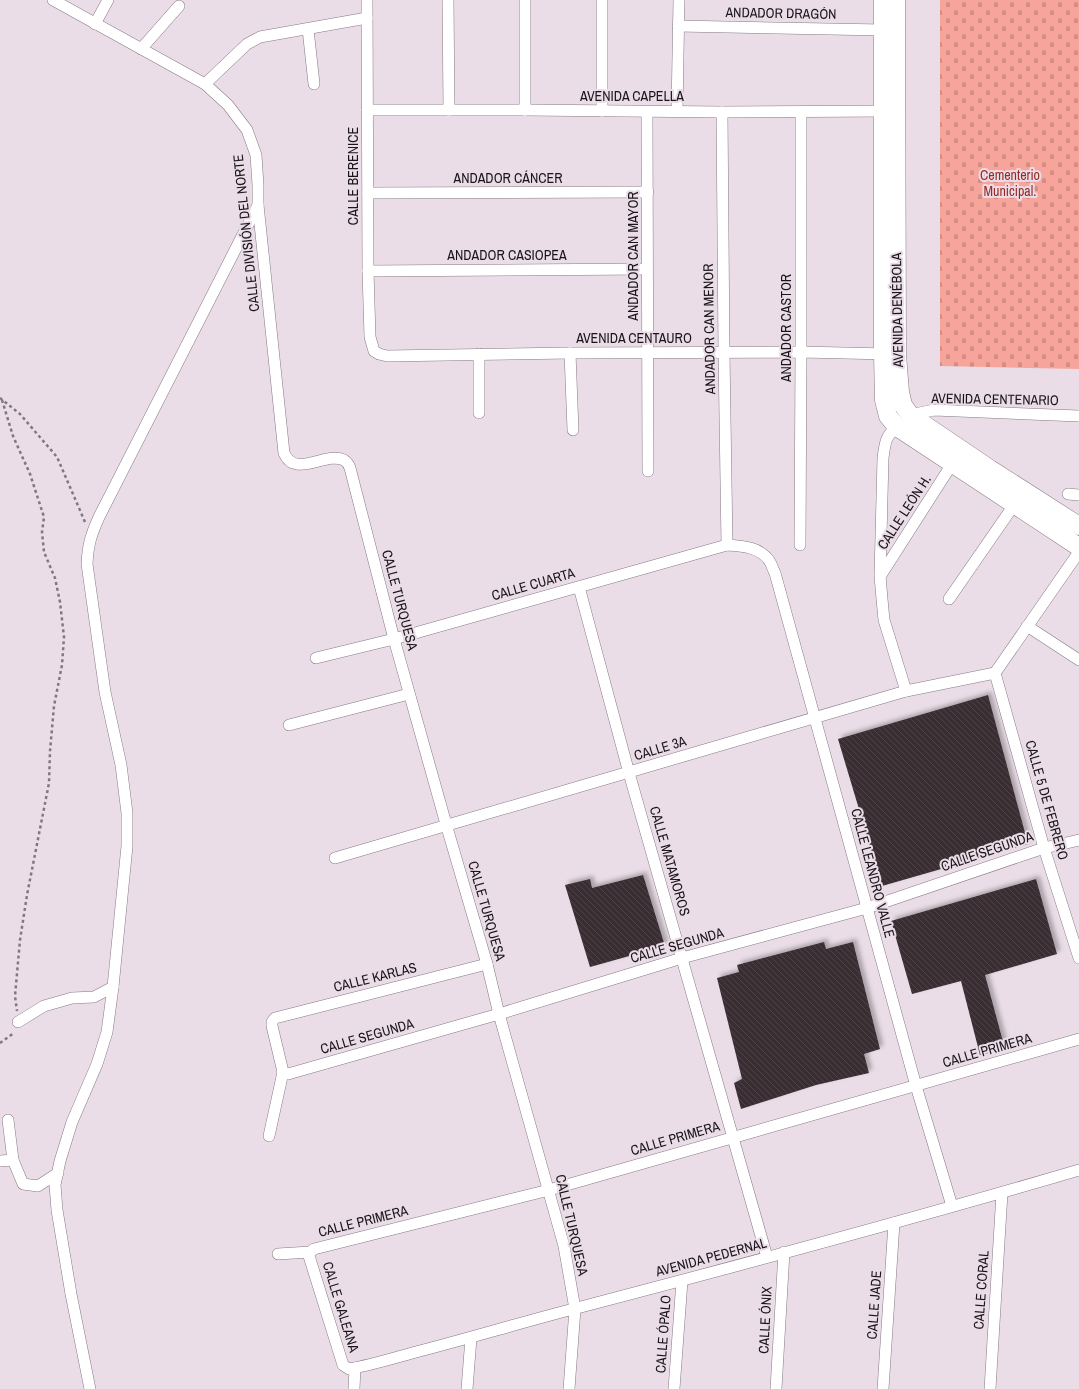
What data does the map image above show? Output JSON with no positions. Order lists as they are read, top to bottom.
{
  "streets": {
    "main road": ["AVENIDA DENÉBOLA"],
    "street": [
      "ANDADOR DRAGÓN",
      "AVENIDA CAPELLA",
      "CALLE BERENICE",
      "ANDADOR CÁNCER",
      "CALLE DIVISIÓN DEL NORTE",
      "ANDADOR CASIOPEA",
      "ANDADOR CAN MAYOR",
      "ANDADOR CASTOR",
      "ANDADOR CAN MENOR",
      "AVENIDA CENTAURO",
      "AVENIDA CENTENARIO",
      "CALLE LEÓN H.",
      "CALLE CUARTA",
      "CALLE TURQUESA",
      "CALLE 3A",
      "CALLE 5 DE FEBRERO",
      "CALLE SEGUNDA",
      "CALLE MATAMOROS",
      "CALLE LEANDRO VALLE",
      "CALLE KARLAS",
      "CALLE PRIMERA",
      "AVENIDA PEDERNAL",
      "CALLE CORAL",
      "CALLE JADE",
      "CALLE GALEANA",
      "CALLE ÓNIX",
      "CALLE ÓPALO"
    ]
  },
  "crossings": [
    ["ANDADOR DRAGÓN", "AVENIDA DENÉBOLA"],
    ["AVENIDA CAPELLA", "CALLE BERENICE"],
    ["AVENIDA CAPELLA", "ANDADOR CAN MAYOR"],
    ["AVENIDA CAPELLA", "AVENIDA DENÉBOLA"],
    ["AVENIDA CAPELLA", "ANDADOR CASTOR"],
    ["AVENIDA CAPELLA", "ANDADOR CAN MENOR"],
    ["CALLE BERENICE", "ANDADOR CÁNCER"],
    ["CALLE BERENICE", "ANDADOR CASIOPEA"],
    ["CALLE BERENICE", "AVENIDA CENTAURO"],
    ["ANDADOR CÁNCER", "ANDADOR CAN MAYOR"],
    ["CALLE DIVISIÓN DEL NORTE", "CALLE TURQUESA"],
    ["ANDADOR CASIOPEA", "ANDADOR CAN MAYOR"],
    ["ANDADOR CAN MAYOR", "AVENIDA CENTAURO"],
    ["AVENIDA DENÉBOLA", "AVENIDA CENTAURO"],
    ["AVENIDA DENÉBOLA", "AVENIDA CENTENARIO"],
    ["AVENIDA DENÉBOLA", "CALLE LEÓN H."],
    ["ANDADOR CASTOR", "AVENIDA CENTAURO"],
    ["ANDADOR CAN MENOR", "AVENIDA CENTAURO"],
    ["ANDADOR CAN MENOR", "CALLE CUARTA"],
    ["CALLE CUARTA", "CALLE TURQUESA"],
    ["CALLE CUARTA", "CALLE MATAMOROS"],
    ["CALLE CUARTA", "CALLE LEANDRO VALLE"],
    ["CALLE TURQUESA", "CALLE 3A"],
    ["CALLE TURQUESA", "CALLE SEGUNDA"],
    ["CALLE TURQUESA", "CALLE KARLAS"],
    ["CALLE TURQUESA", "CALLE PRIMERA"],
    ["CALLE TURQUESA", "AVENIDA PEDERNAL"],
    ["CALLE 3A", "CALLE 5 DE FEBRERO"],
    ["CALLE 3A", "CALLE MATAMOROS"],
    ["CALLE 3A", "CALLE LEANDRO VALLE"],
    ["CALLE 5 DE FEBRERO", "CALLE SEGUNDA"],
    ["CALLE SEGUNDA", "CALLE MATAMOROS"],
    ["CALLE SEGUNDA", "CALLE LEANDRO VALLE"],
    ["CALLE SEGUNDA", "CALLE KARLAS"],
    ["CALLE MATAMOROS", "CALLE PRIMERA"],
    ["CALLE MATAMOROS", "AVENIDA PEDERNAL"],
    ["CALLE LEANDRO VALLE", "CALLE PRIMERA"],
    ["CALLE LEANDRO VALLE", "AVENIDA PEDERNAL"],
    ["CALLE PRIMERA", "CALLE GALEANA"],
    ["AVENIDA PEDERNAL", "CALLE CORAL"],
    ["AVENIDA PEDERNAL", "CALLE JADE"],
    ["AVENIDA PEDERNAL", "CALLE GALEANA"],
    ["AVENIDA PEDERNAL", "CALLE ÓNIX"],
    ["AVENIDA PEDERNAL", "CALLE ÓPALO"]
  ],
  "parks": ["Cementerio Municipal."]
}
